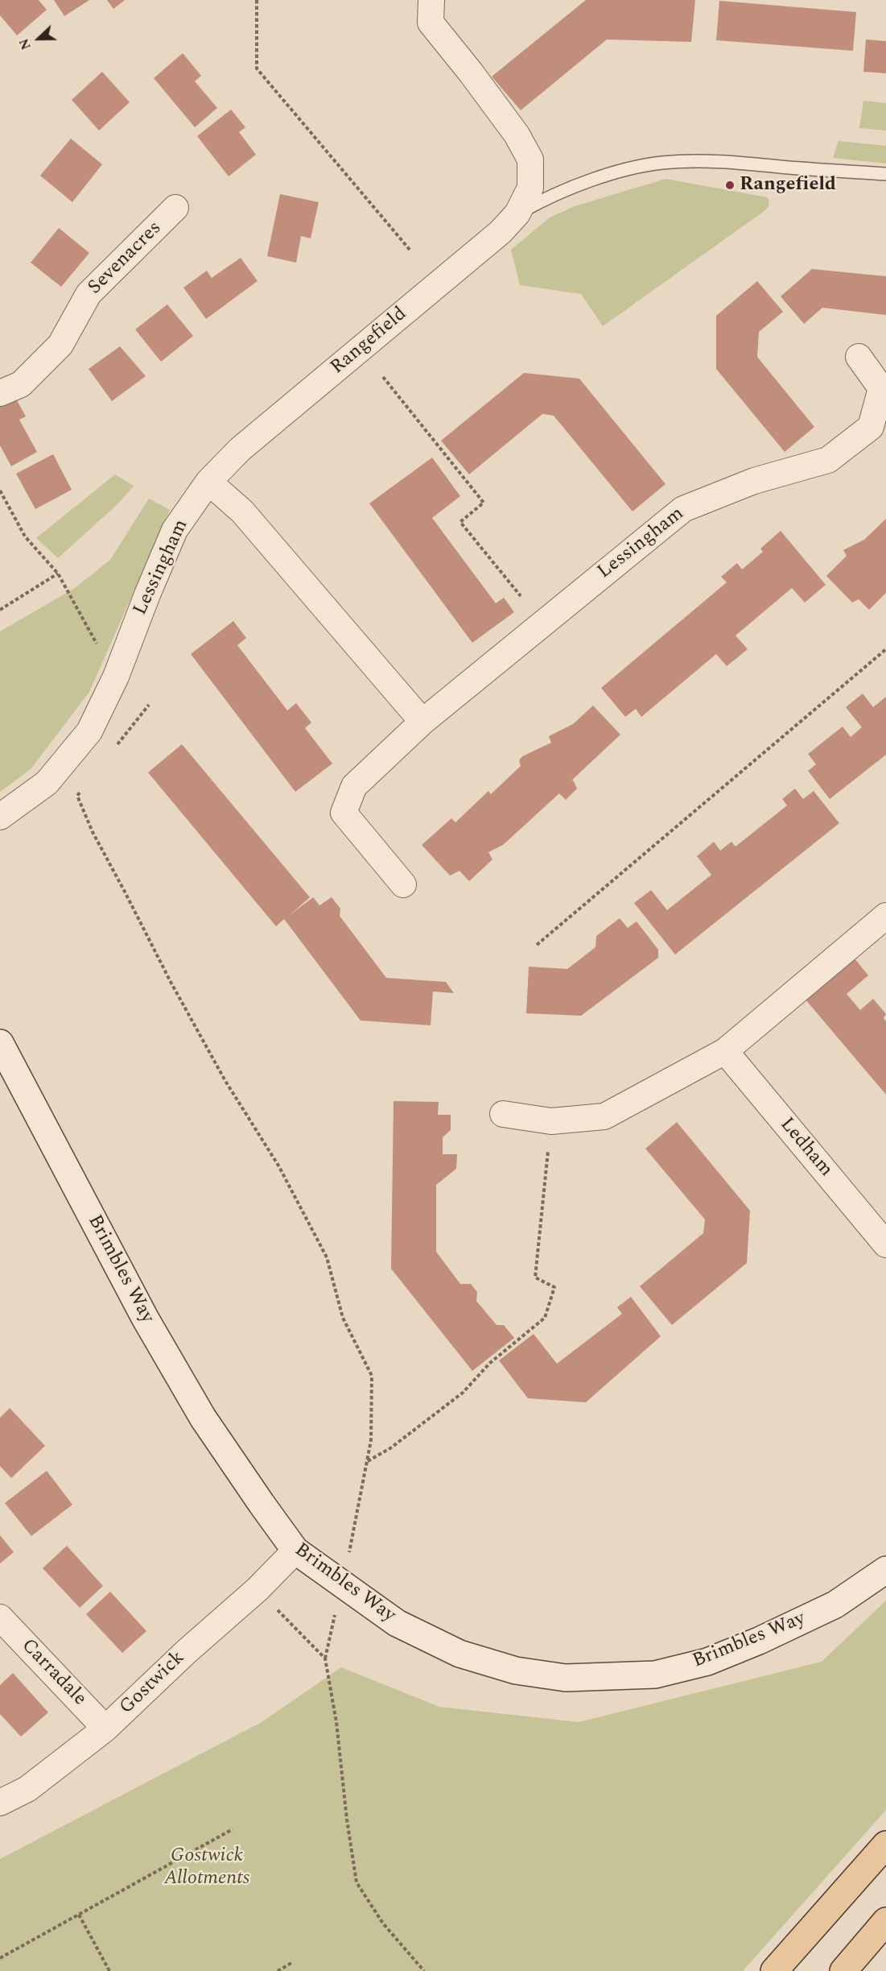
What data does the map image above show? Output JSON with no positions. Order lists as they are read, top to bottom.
{
  "streets": {
    "street": [
      "Sevenacres",
      "Rangefield",
      "Lessingham",
      "Ledham",
      "Brimbles Way",
      "Carradale",
      "Gostwick"
    ]
  },
  "crossings": [
    ["Rangefield", "Lessingham"],
    ["Brimbles Way", "Gostwick"],
    ["Carradale", "Gostwick"]
  ],
  "parks": ["Gostwick Allotments"],
  "places": ["Rangefield"],
  "north": "left"
}
